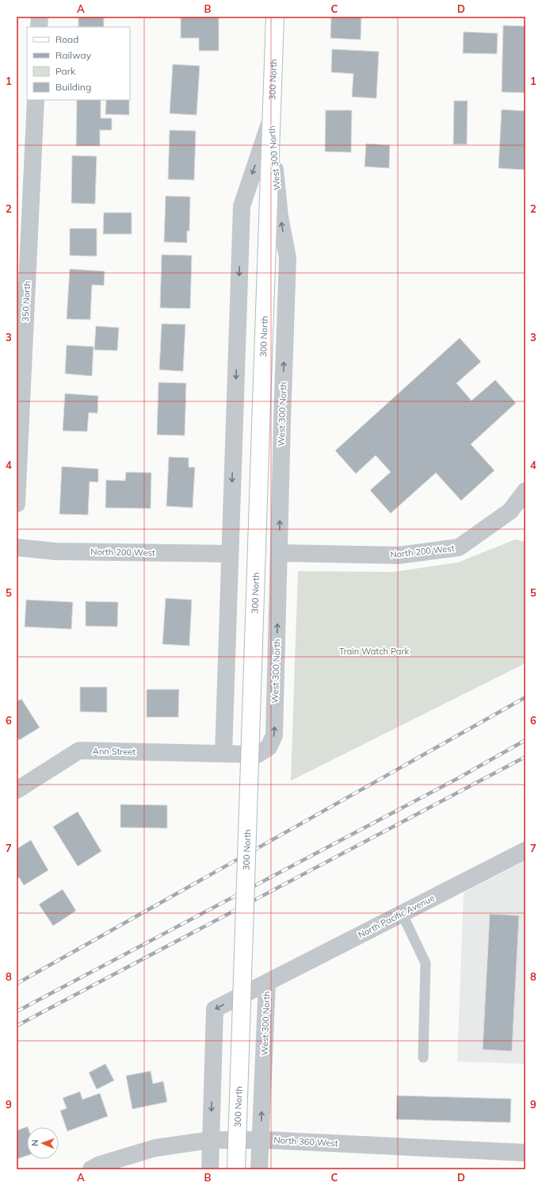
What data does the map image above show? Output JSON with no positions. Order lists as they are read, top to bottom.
{
  "streets": {
    "main road": ["300 North"],
    "street": [
      "West 300 North",
      "350 North",
      "North 200 West",
      "Ann Street",
      "North Pacific Avenue",
      "North 360 West"
    ]
  },
  "crossings": [
    ["300 North", "West 300 North"],
    ["West 300 North", "North 200 West"],
    ["West 300 North", "Ann Street"],
    ["West 300 North", "North Pacific Avenue"],
    ["West 300 North", "North 360 West"]
  ],
  "parks": ["Train Watch Park"],
  "legend": [
    "Road",
    "Railway",
    "Park",
    "Building"
  ],
  "north": "left",
  "grid": {
    "columns": [
      "A",
      "B",
      "C",
      "D"
    ],
    "rows": [
      "1",
      "2",
      "3",
      "4",
      "5",
      "6",
      "7",
      "8",
      "9"
    ]
  }
}
